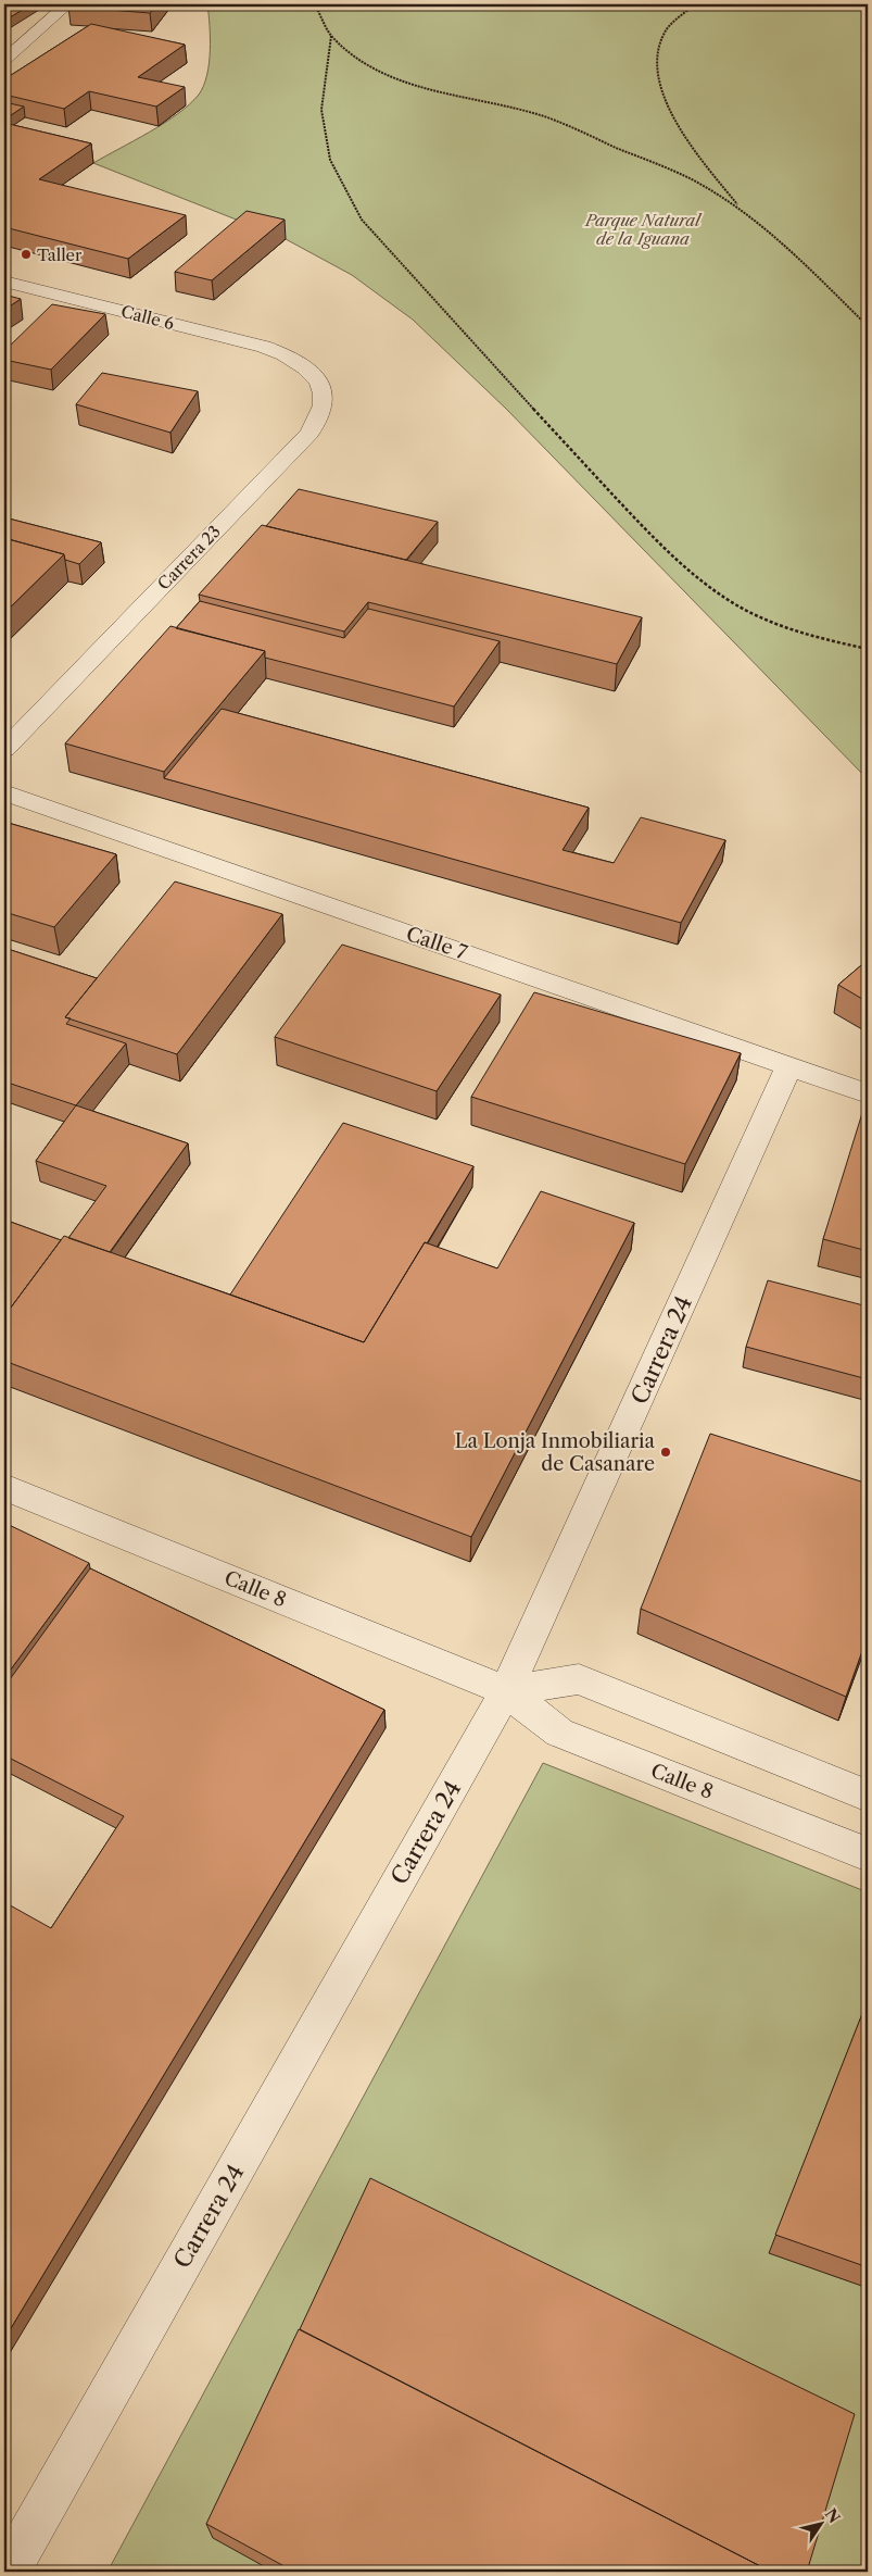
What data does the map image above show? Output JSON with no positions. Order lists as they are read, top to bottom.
{
  "streets": {
    "street": [
      "Calle 6",
      "Carrera 23",
      "Calle 7",
      "Carrera 24",
      "Calle 8"
    ]
  },
  "crossings": [
    ["Calle 6", "Carrera 23"],
    ["Calle 7", "Carrera 24"],
    ["Carrera 24", "Calle 8"]
  ],
  "parks": ["Parque Natural de la Iguana"],
  "places": ["Taller", "La Lonja Inmobiliaria de Casanare"],
  "north": "top right"
}
